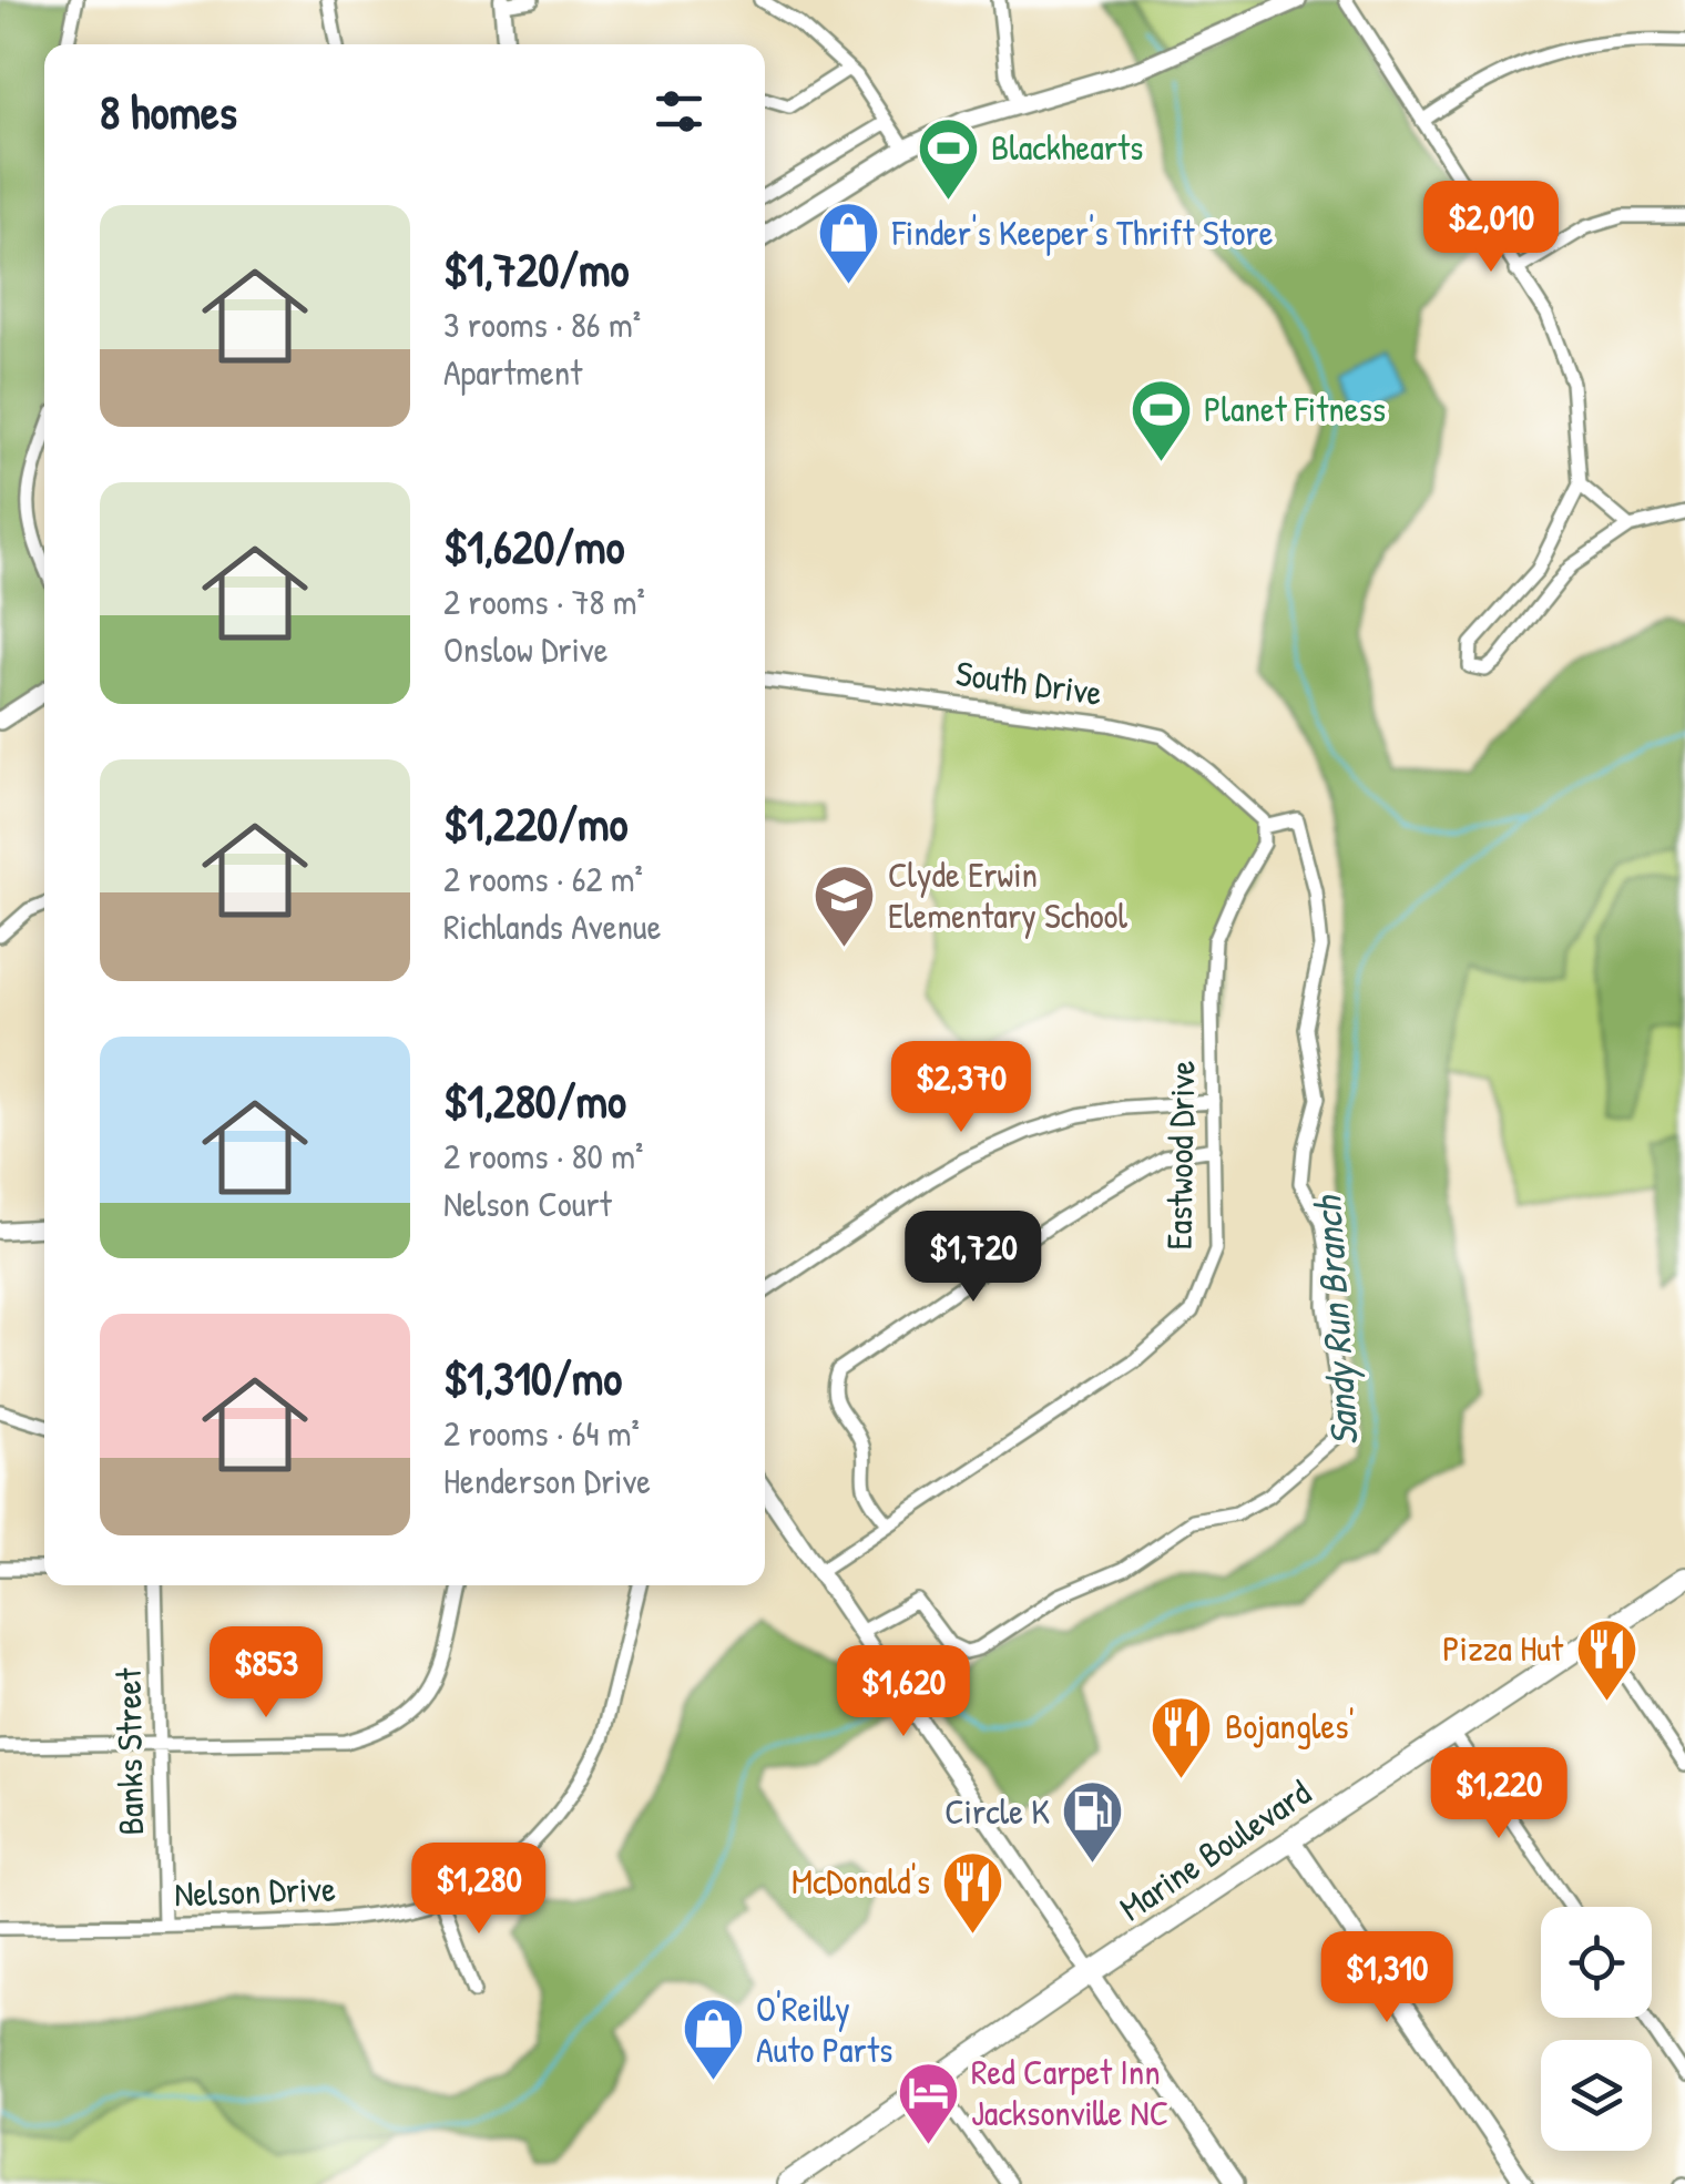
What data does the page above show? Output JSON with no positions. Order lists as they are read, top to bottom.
{
  "streets": {
    "main road": ["Marine Boulevard"],
    "street": [
      "South Drive",
      "Eastwood Drive",
      "Banks Street",
      "Nelson Drive"
    ]
  },
  "crossings": [
    ["South Drive", "Eastwood Drive"],
    ["Banks Street", "Nelson Drive"]
  ],
  "water": ["Sandy Run Branch"],
  "places": {
    "sports": ["Blackhearts", "Planet Fitness"],
    "shop": ["Finder's Keeper's Thrift Store", "O'Reilly Auto Parts"],
    "school or university": ["Clyde Erwin Elementary School"],
    "restaurant": ["Pizza Hut", "Bojangles'", "McDonald's"],
    "fuel station": ["Circle K"],
    "hotel": ["Red Carpet Inn Jacksonville NC"]
  },
  "page": {
    "heading": "8 homes",
    "list": [
      {
        "name": "$1,720/mo",
        "note": "3 rooms · 86 m² · Apartment"
      },
      {
        "name": "$1,620/mo",
        "note": "2 rooms · 78 m² · Onslow Drive"
      },
      {
        "name": "$1,220/mo",
        "note": "2 rooms · 62 m² · Richlands Avenue"
      },
      {
        "name": "$1,280/mo",
        "note": "2 rooms · 80 m² · Nelson Court"
      },
      {
        "name": "$1,310/mo",
        "note": "2 rooms · 64 m² · Henderson Drive"
      }
    ],
    "price": [
      "$2,010",
      "$2,370",
      "$1,720",
      "$853",
      "$1,620",
      "$1,220",
      "$1,280",
      "$1,310"
    ]
  }
}
